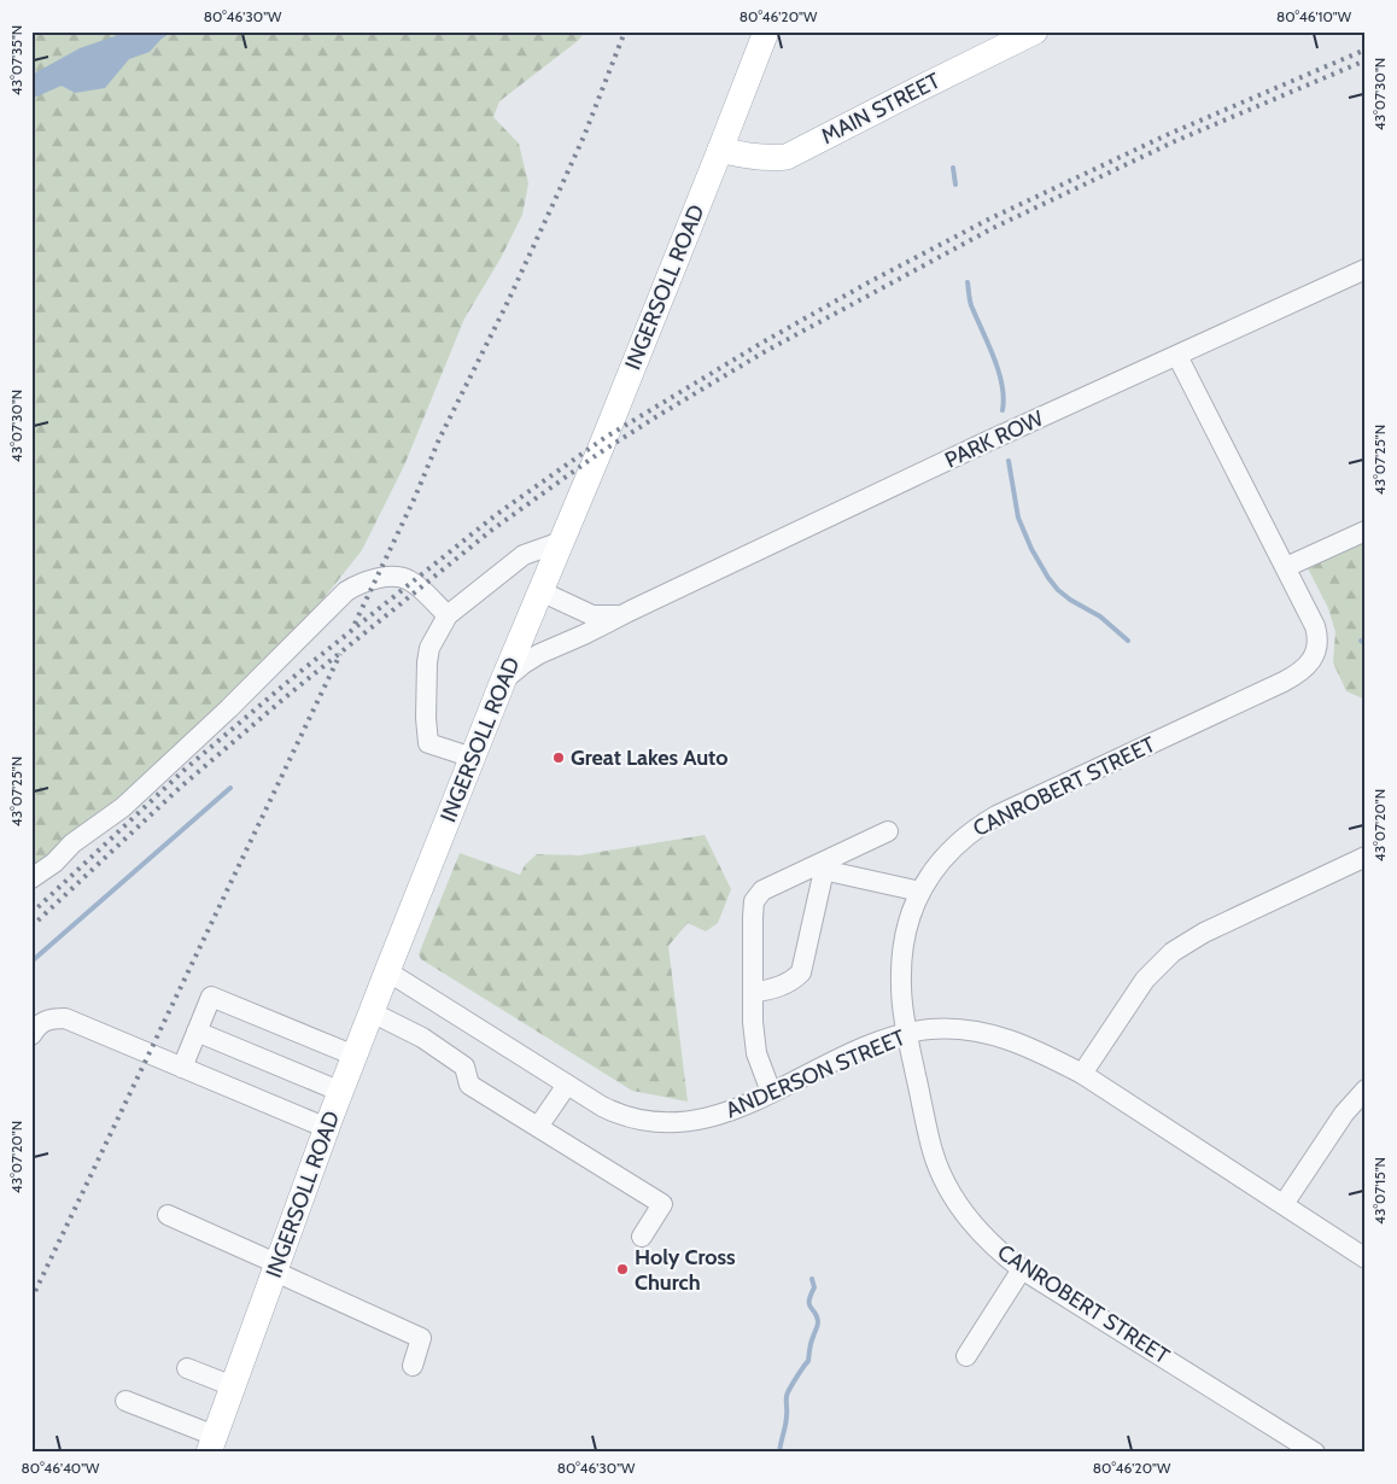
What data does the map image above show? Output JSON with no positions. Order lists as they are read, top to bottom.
{
  "streets": {
    "main road": ["MAIN STREET", "INGERSOLL ROAD"],
    "street": ["PARK ROW", "CANROBERT STREET", "ANDERSON STREET"]
  },
  "crossings": [
    ["MAIN STREET", "INGERSOLL ROAD"],
    ["INGERSOLL ROAD", "PARK ROW"],
    ["INGERSOLL ROAD", "ANDERSON STREET"],
    ["PARK ROW", "CANROBERT STREET"],
    ["CANROBERT STREET", "ANDERSON STREET"]
  ],
  "places": ["Great Lakes Auto", "Holy Cross Church"],
  "coordinates": [
    "80°46'30\"W",
    "80°46'20\"W",
    "80°46'10\"W",
    "43°07'35\"N",
    "43°07'30\"N",
    "43°07'25\"N",
    "43°07'20\"N",
    "43°07'15\"N",
    "80°46'40\"W"
  ]
}
